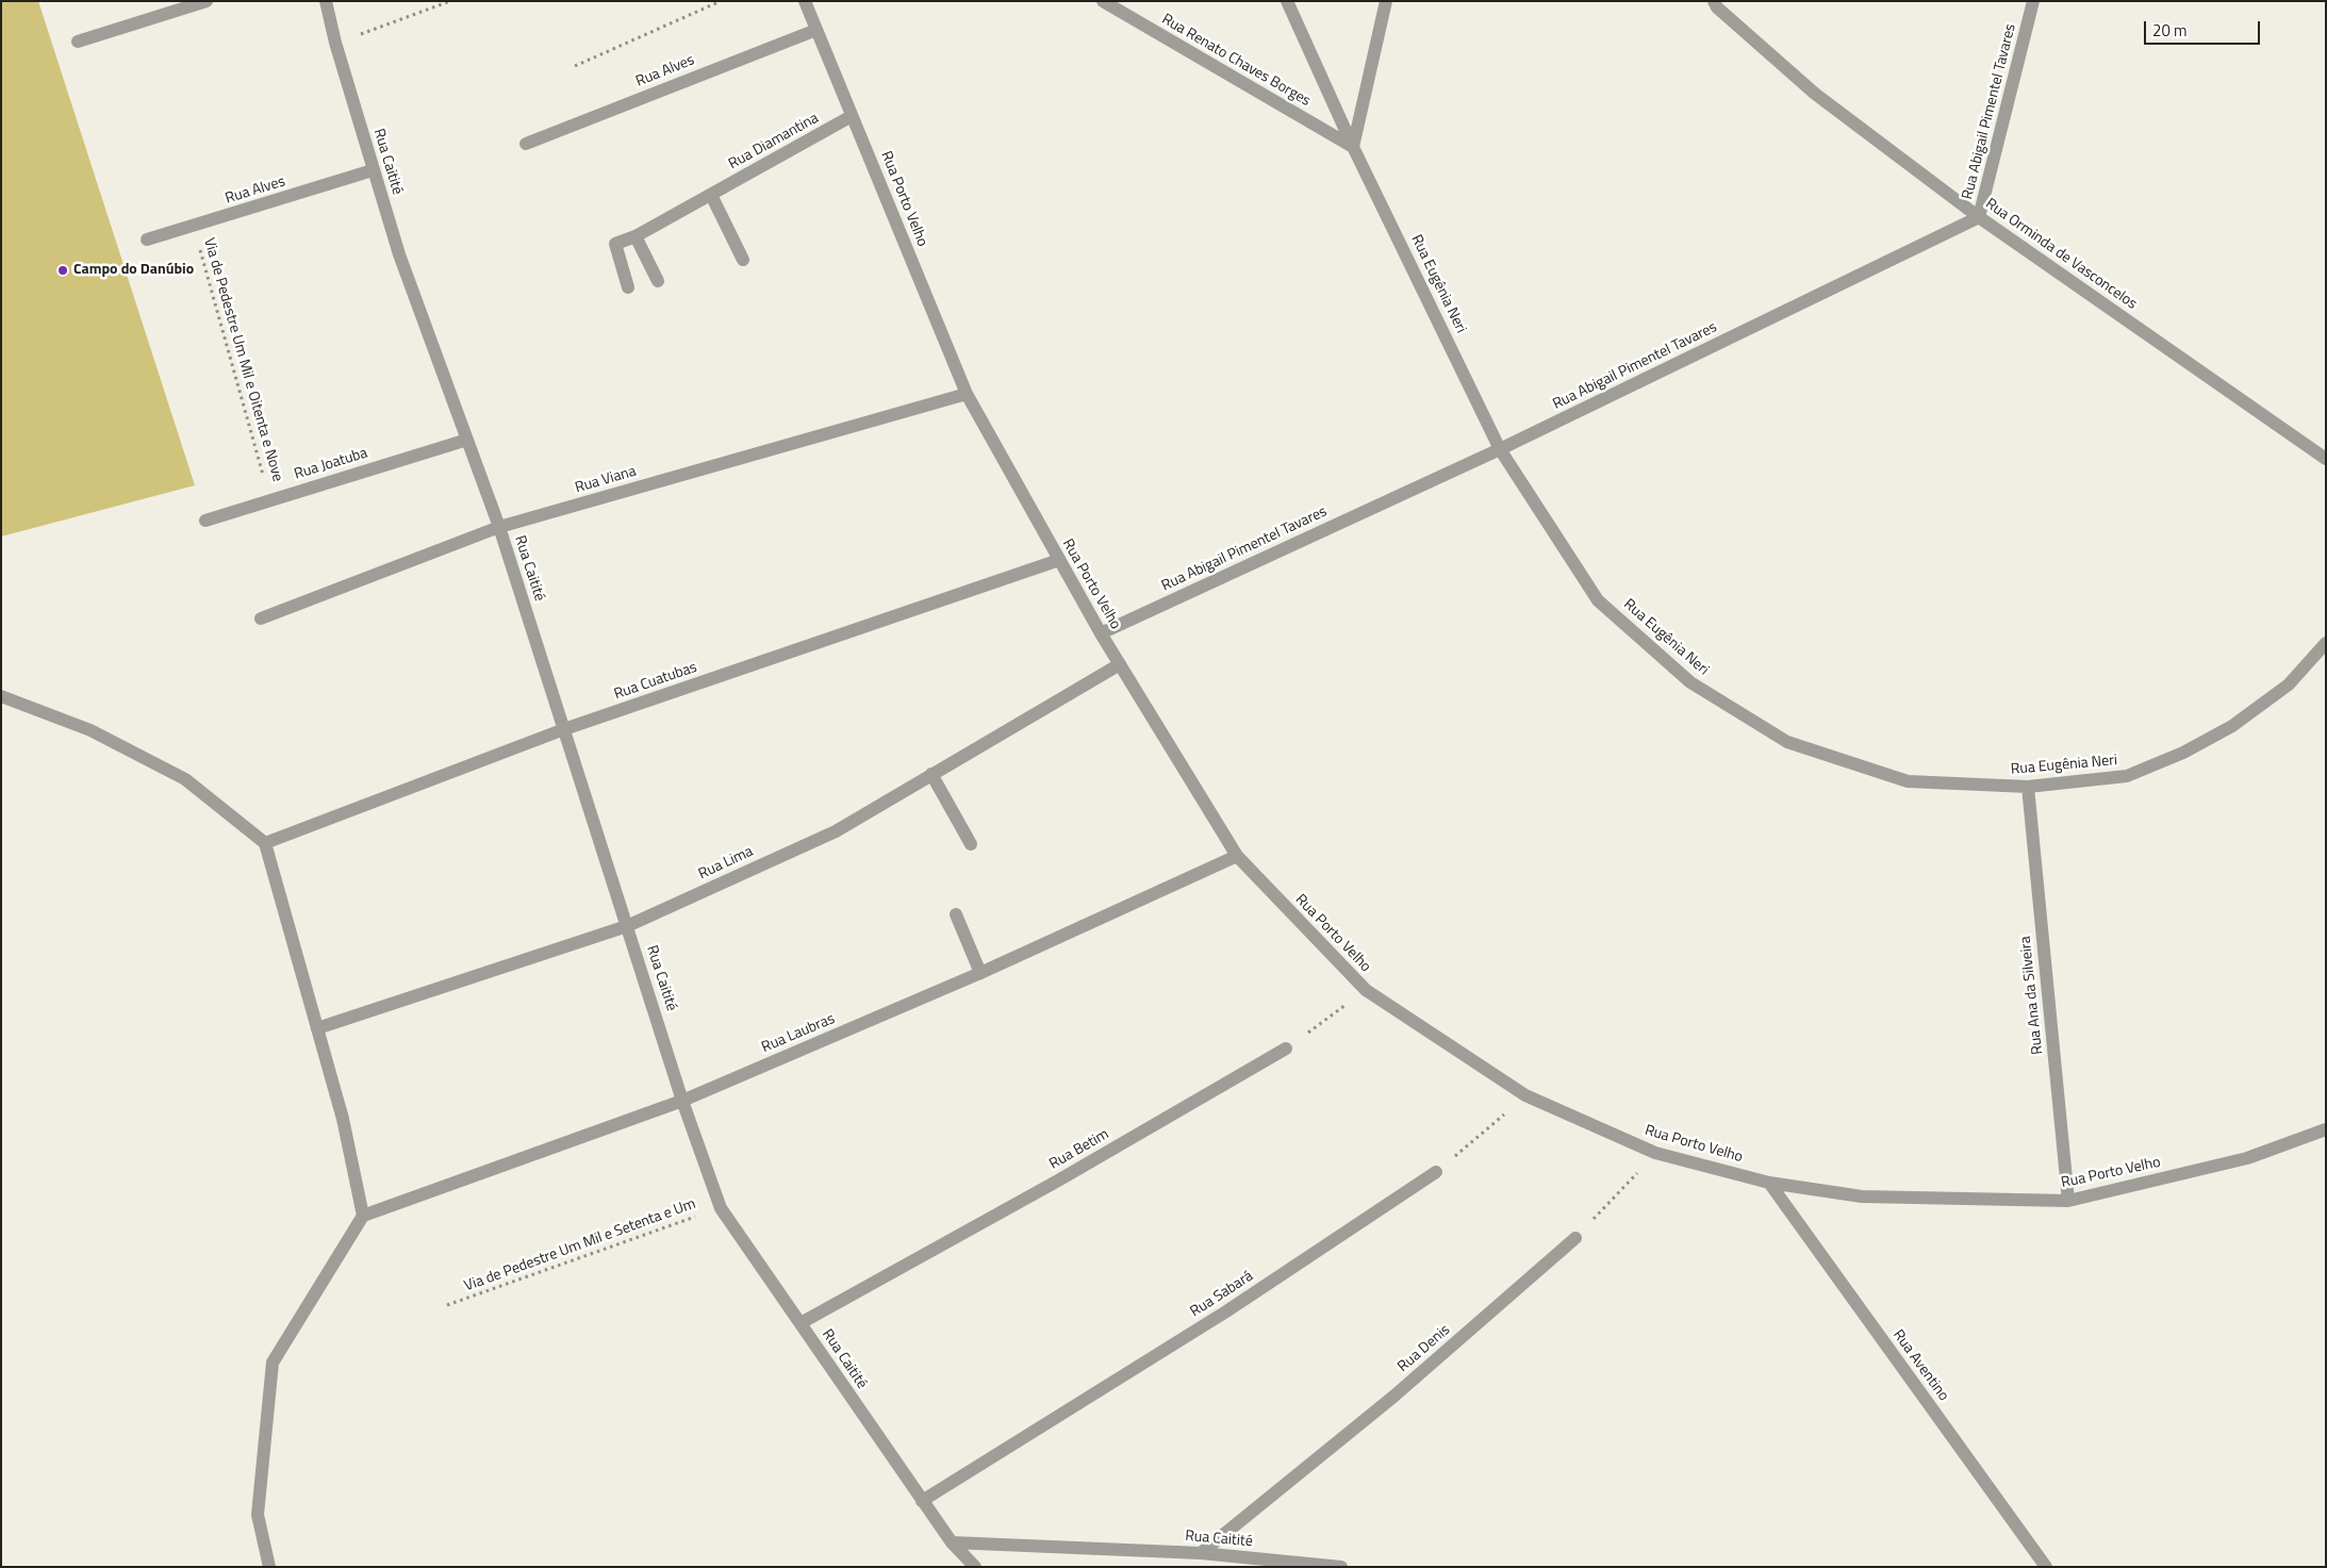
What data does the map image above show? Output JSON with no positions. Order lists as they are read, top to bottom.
{
  "streets": {
    "street": [
      "Rua Renato Chaves Borges",
      "Rua Alves",
      "Rua Abigail Pimentel Tavares",
      "Rua Diamantina",
      "Rua Caitité",
      "Rua Porto Velho",
      "Rua Orminda de Vasconcelos",
      "Rua Eugênia Neri",
      "Rua Joatuba",
      "Rua Viana",
      "Rua Cuatubas",
      "Rua Lima",
      "Rua Ana da Silveira",
      "Rua Laubras",
      "Rua Betim",
      "Rua Sabará",
      "Rua Denis",
      "Rua Aventino"
    ],
    "path": ["Via de Pedestre Um Mil e Oitenta e Nove", "Via de Pedestre Um Mil e Setenta e Um"]
  },
  "crossings": [
    ["Rua Renato Chaves Borges", "Rua Eugênia Neri"],
    ["Rua Alves", "Rua Caitité"],
    ["Rua Alves", "Rua Porto Velho"],
    ["Rua Alves", "Via de Pedestre Um Mil e Oitenta e Nove"],
    ["Rua Abigail Pimentel Tavares", "Rua Porto Velho"],
    ["Rua Abigail Pimentel Tavares", "Rua Orminda de Vasconcelos"],
    ["Rua Abigail Pimentel Tavares", "Rua Eugênia Neri"],
    ["Rua Diamantina", "Rua Porto Velho"],
    ["Rua Caitité", "Rua Joatuba"],
    ["Rua Caitité", "Rua Viana"],
    ["Rua Caitité", "Rua Cuatubas"],
    ["Rua Caitité", "Rua Lima"],
    ["Rua Caitité", "Rua Laubras"],
    ["Rua Caitité", "Rua Betim"],
    ["Rua Caitité", "Via de Pedestre Um Mil e Setenta e Um"],
    ["Rua Caitité", "Rua Sabará"],
    ["Rua Caitité", "Rua Denis"],
    ["Rua Porto Velho", "Rua Viana"],
    ["Rua Porto Velho", "Rua Cuatubas"],
    ["Rua Porto Velho", "Rua Lima"],
    ["Rua Porto Velho", "Rua Ana da Silveira"],
    ["Rua Porto Velho", "Rua Laubras"],
    ["Rua Porto Velho", "Rua Aventino"],
    ["Rua Eugênia Neri", "Rua Ana da Silveira"],
    ["Via de Pedestre Um Mil e Oitenta e Nove", "Rua Joatuba"]
  ],
  "places": ["Campo do Danúbio"],
  "scale_bar": "20 m"
}
